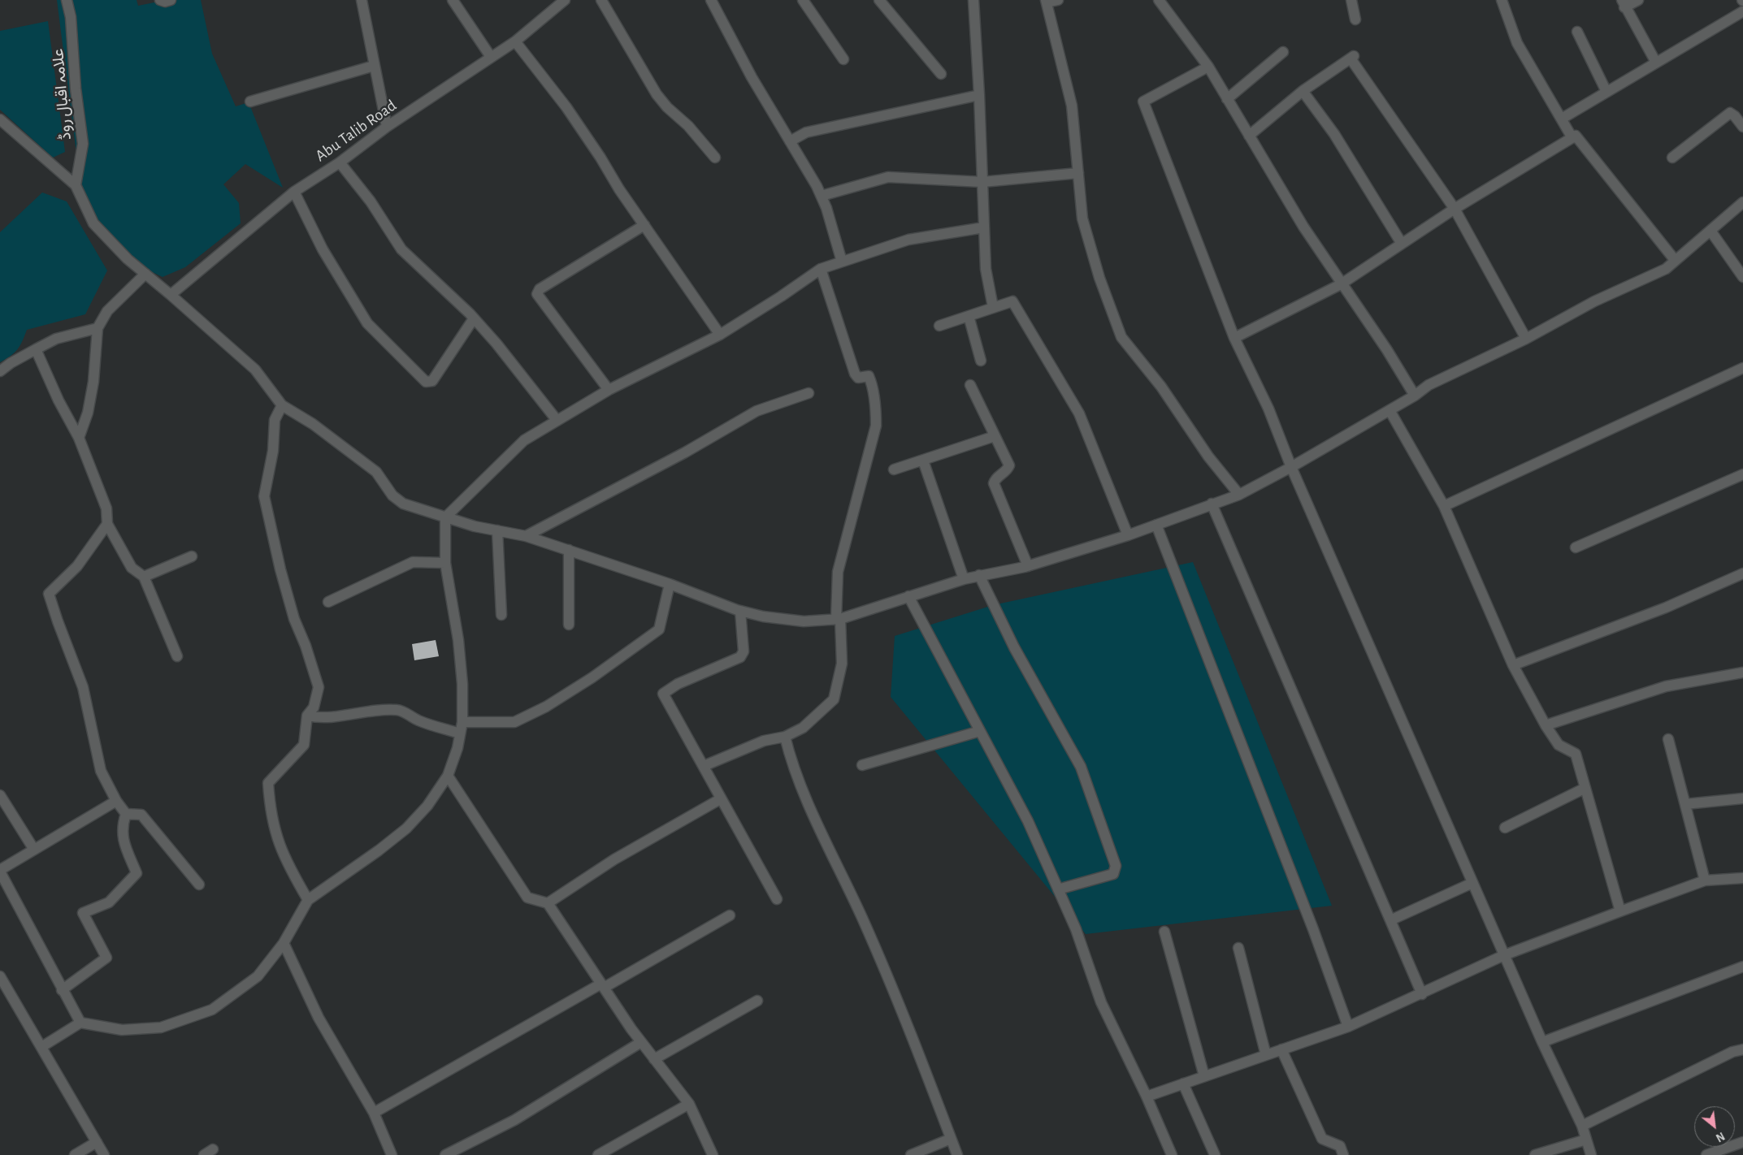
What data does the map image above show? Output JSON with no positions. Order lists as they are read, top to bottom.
{
  "streets": {
    "street": ["علامہ اقبال روڈ", "Abu Talib Road"]
  },
  "north": "bottom right"
}
